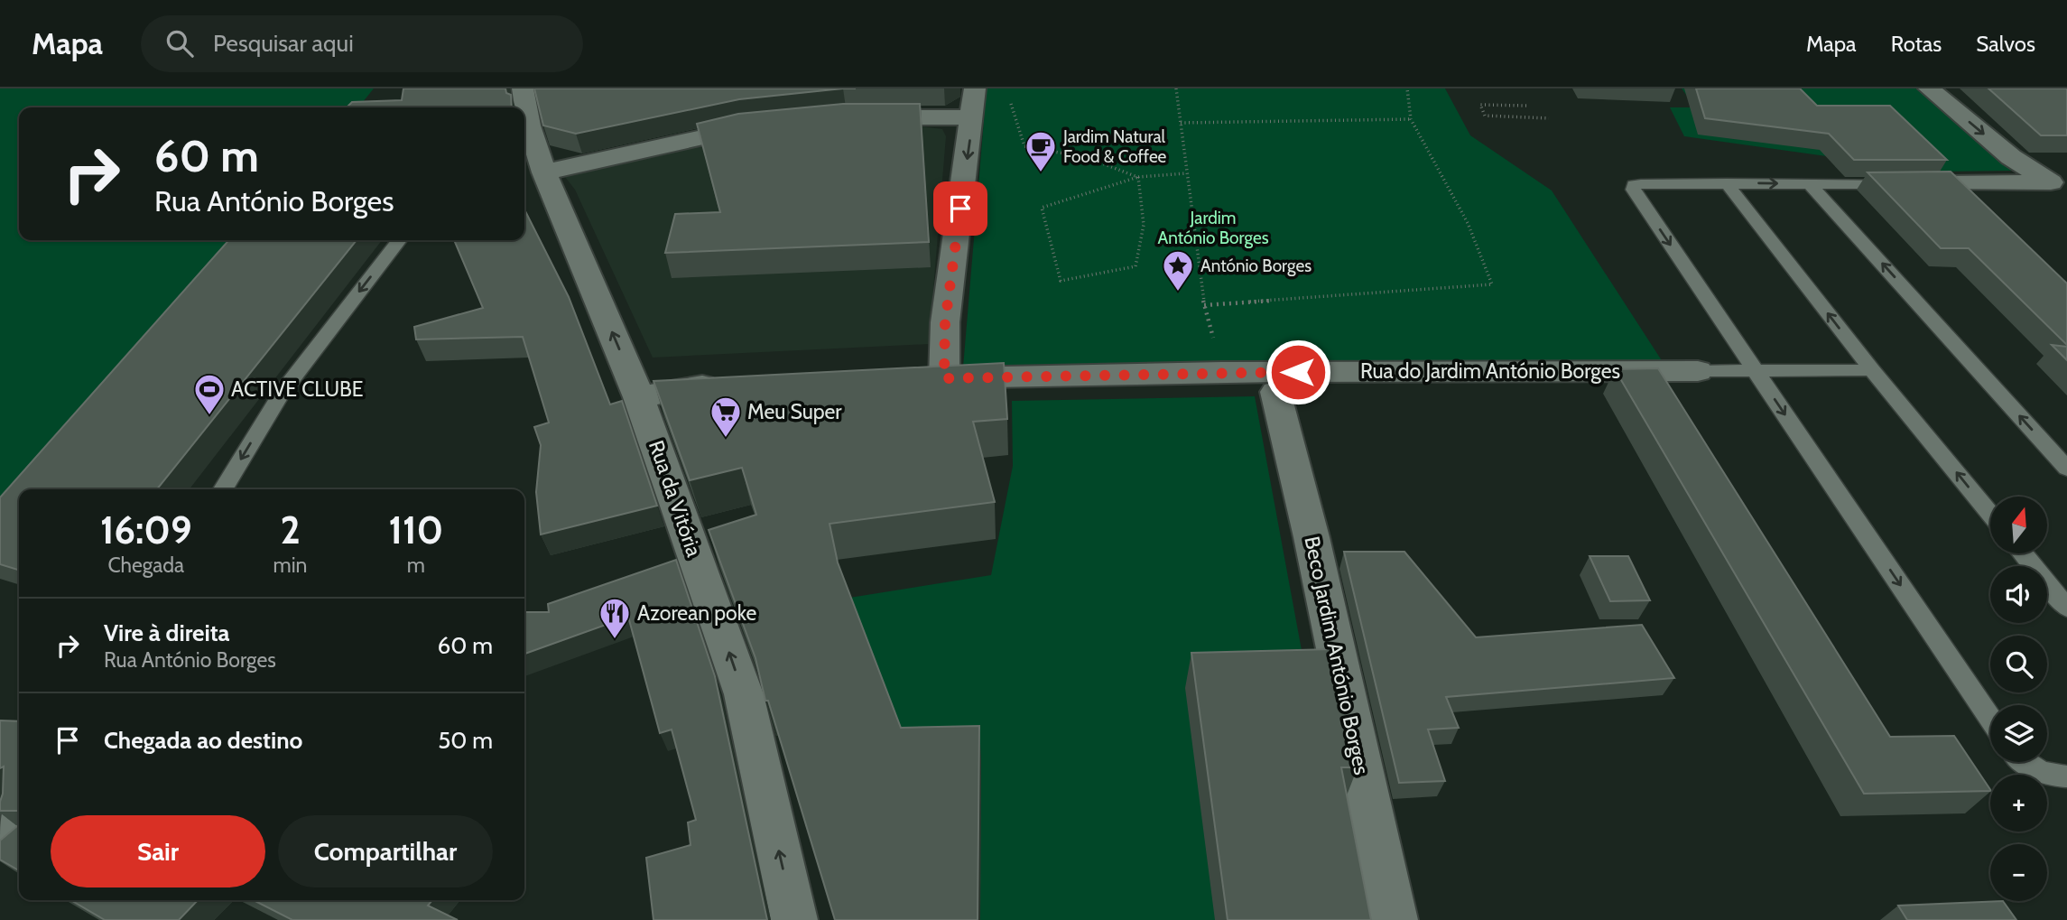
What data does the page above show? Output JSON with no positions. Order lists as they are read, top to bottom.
{
  "streets": {
    "street": ["Rua do Jardim António Borges", "Rua da Vitória", "Beco Jardim António Borges"]
  },
  "one_way": ["Rua da Vitória"],
  "parks": ["Jardim António Borges"],
  "places": {
    "cafe": ["Jardim Natural Food & Coffee"],
    "place": ["António Borges"],
    "sports": ["ACTIVE CLUBE"],
    "supermarket": ["Meu Super"],
    "restaurant": ["Azorean poke"]
  },
  "north": "top",
  "page": {
    "header": "Mapa",
    "search": "Pesquisar aqui",
    "nav": ["Mapa", "Rotas", "Salvos"],
    "turn": ["60 m", "Rua António Borges"],
    "eta": [
      "16:09",
      "Chegada",
      "2",
      "min",
      "110",
      "m"
    ],
    "map_buttons": ["+", "−"],
    "list": [
      {
        "name": "Vire à direita",
        "note": "Rua António Borges",
        "value": "60 m"
      },
      {
        "name": "Chegada ao destino",
        "value": "50 m"
      }
    ],
    "buttons": ["Sair", "Compartilhar"]
  }
}
